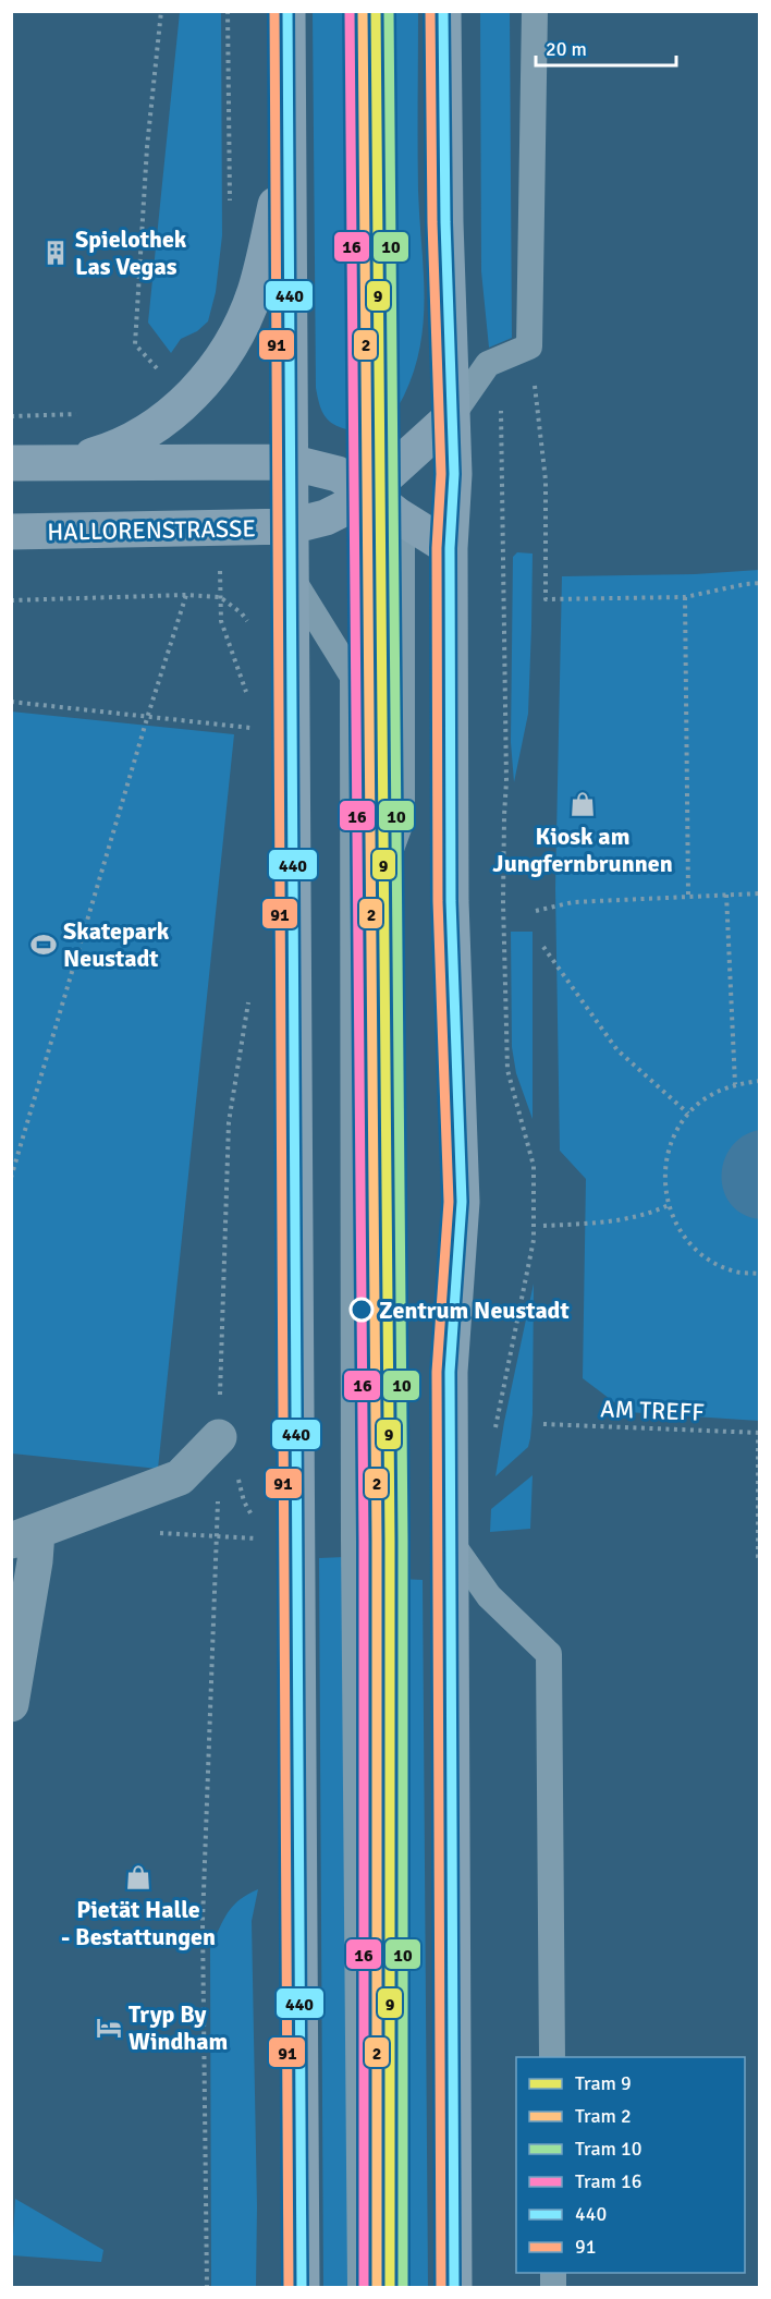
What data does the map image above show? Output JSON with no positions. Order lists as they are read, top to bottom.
{
  "streets": {
    "main road": ["HALLORENSTRASSE"],
    "path": ["AM TREFF"]
  },
  "places": {
    "building": ["Spielothek Las Vegas"],
    "shop": ["Kiosk am Jungfernbrunnen", "Pietät Halle - Bestattungen"],
    "sports": ["Skatepark Neustadt"],
    "other": ["Zentrum Neustadt"],
    "hotel": ["Tryp By Windham"]
  },
  "lines": [
    "tram line 9",
    "tram line 2",
    "tram line 10",
    "tram line 16",
    "transit line 440",
    "transit line 91"
  ],
  "legend": [
    "Tram 9",
    "Tram 2",
    "Tram 10",
    "Tram 16",
    "440",
    "91"
  ],
  "scale_bar": "20 m"
}
